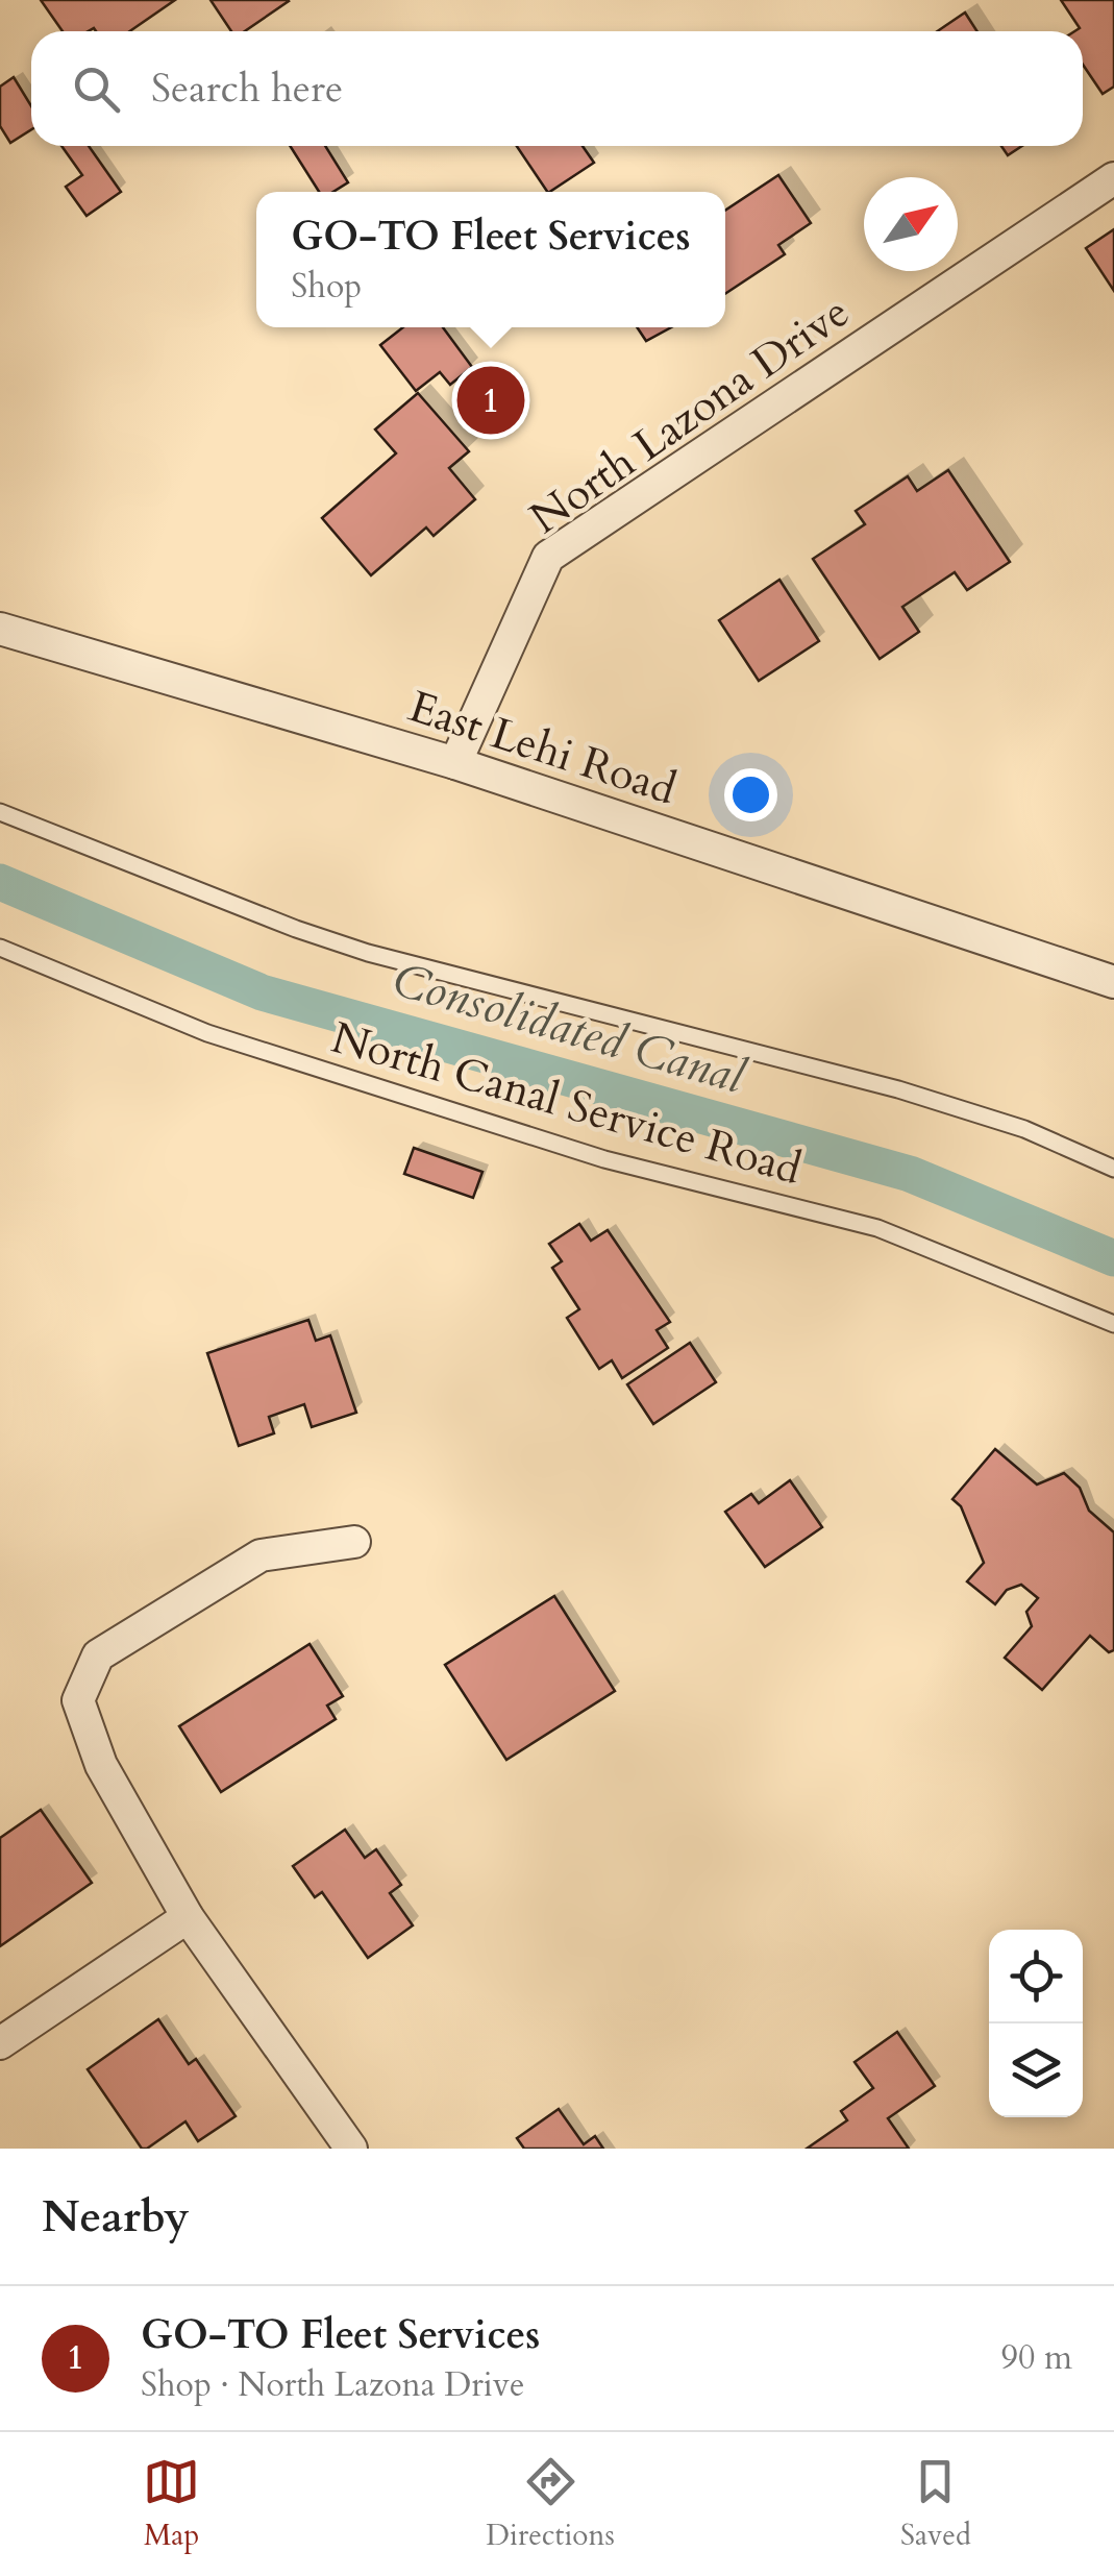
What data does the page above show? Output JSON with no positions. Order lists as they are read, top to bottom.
{
  "streets": {
    "street": ["North Lazona Drive", "East Lehi Road"],
    "lane": ["North Canal Service Road"]
  },
  "crossings": [
    ["North Lazona Drive", "East Lehi Road"]
  ],
  "water": ["Consolidated Canal"],
  "north": "top right",
  "page": {
    "search": "Search here",
    "popup": ["GO-TO Fleet Services", "Shop"],
    "pins": "1",
    "heading": "Nearby",
    "list": [
      {
        "mark": "1",
        "name": "GO-TO Fleet Services",
        "note": "Shop · North Lazona Drive",
        "value": "90 m"
      }
    ],
    "nav": ["Map", "Directions", "Saved"]
  }
}
